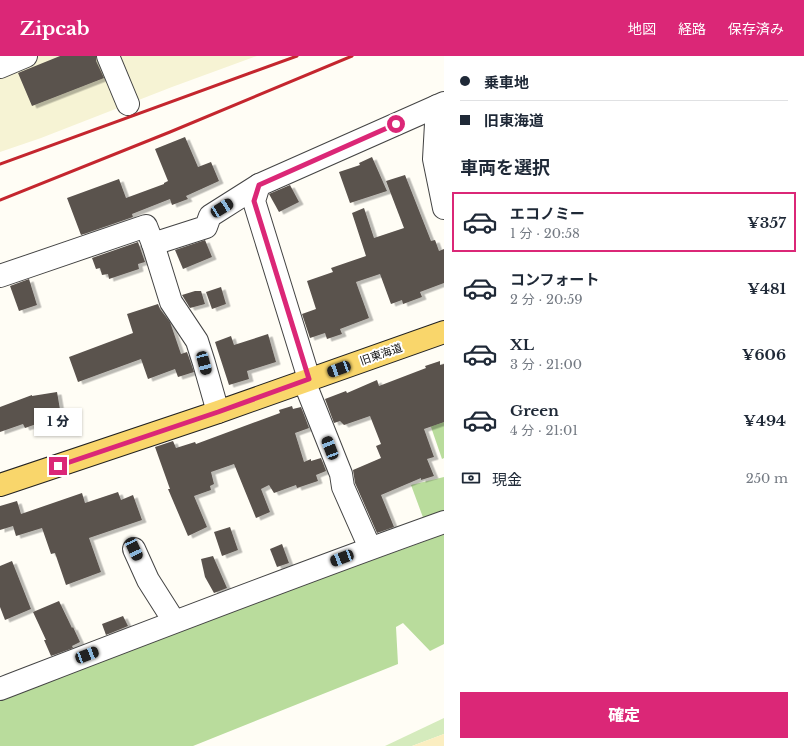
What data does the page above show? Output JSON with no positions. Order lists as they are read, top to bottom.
{
  "streets": {
    "main road": ["旧東海道"]
  },
  "page": {
    "header": "Zipcab",
    "nav": ["地図", "経路", "保存済み"],
    "banner": ["乗車地", "旧東海道"],
    "heading": "車両を選択",
    "list": [
      {
        "name": "エコノミー",
        "note": "1 分 · 20:58",
        "value": "¥357"
      },
      {
        "name": "コンフォート",
        "note": "2 分 · 20:59",
        "value": "¥481"
      },
      {
        "name": "XL",
        "note": "3 分 · 21:00",
        "value": "¥606"
      },
      {
        "name": "Green",
        "note": "4 分 · 21:01",
        "value": "¥494"
      }
    ],
    "bubble": "1 分",
    "pay": ["現金", "250 m"],
    "buttons": "確定"
  }
}
